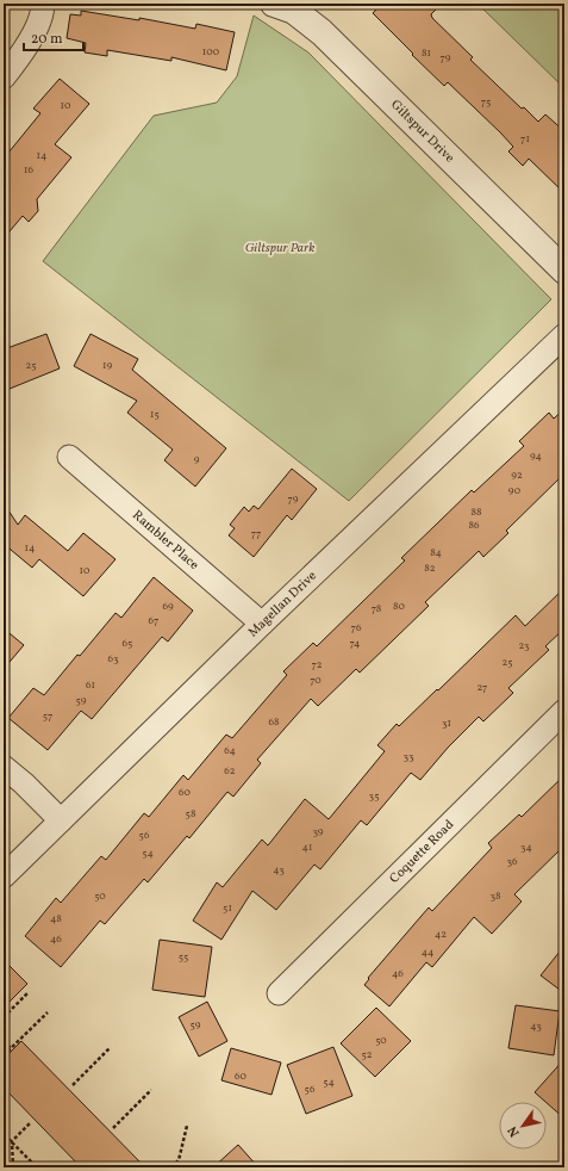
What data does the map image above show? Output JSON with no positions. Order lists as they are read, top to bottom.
{
  "streets": {
    "street": [
      "Giltspur Drive",
      "Rambler Place",
      "Magellan Drive",
      "Coquette Road"
    ]
  },
  "crossings": [
    ["Rambler Place", "Magellan Drive"]
  ],
  "parks": ["Giltspur Park"],
  "house_numbers": [
    "100",
    "81",
    "79",
    "75",
    "10",
    "71",
    "14",
    "16",
    "25",
    "19",
    "15",
    "94",
    "9",
    "92",
    "90",
    "79",
    "88",
    "86",
    "77",
    "14",
    "84",
    "82",
    "10",
    "69",
    "80",
    "78",
    "67",
    "76",
    "65",
    "74",
    "23",
    "63",
    "25",
    "72",
    "70",
    "61",
    "27",
    "59",
    "57",
    "68",
    "31",
    "64",
    "33",
    "62",
    "60",
    "35",
    "58",
    "39",
    "56",
    "41",
    "34",
    "54",
    "36",
    "43",
    "50",
    "38",
    "51",
    "48",
    "42",
    "46",
    "44",
    "55",
    "46",
    "59",
    "43",
    "50",
    "52",
    "60",
    "54",
    "56"
  ],
  "scale_bar": "20 m",
  "north": "bottom left"
}
